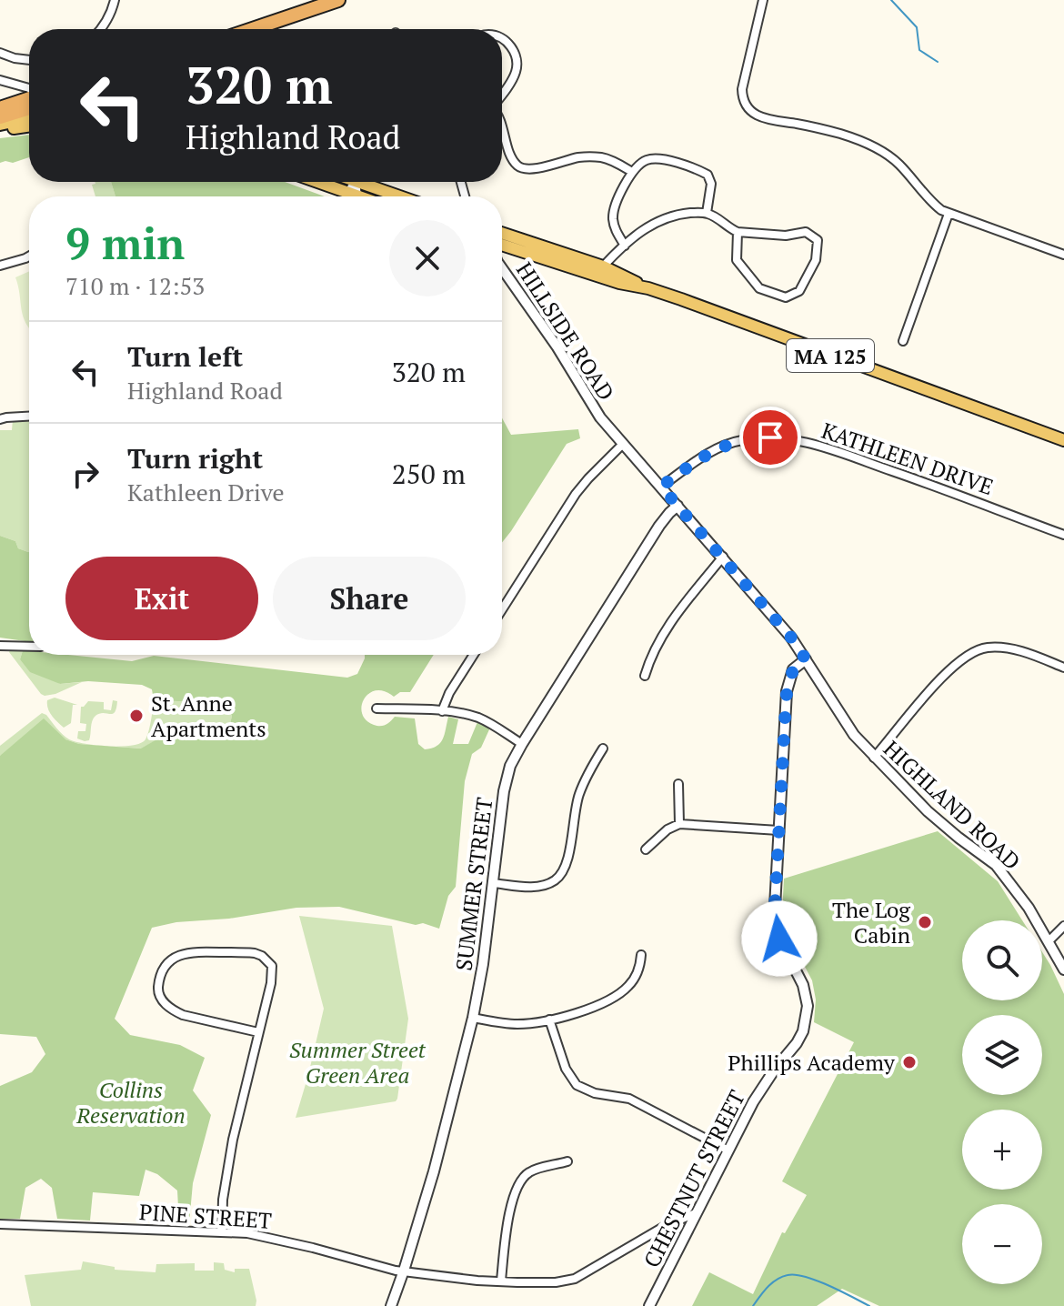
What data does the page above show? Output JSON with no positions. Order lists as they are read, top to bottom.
{
  "streets": {
    "main road": ["MA 125"],
    "street": [
      "HILLSIDE ROAD",
      "KATHLEEN DRIVE",
      "HIGHLAND ROAD",
      "SUMMER STREET",
      "CHESTNUT STREET",
      "PINE STREET"
    ]
  },
  "crossings": [
    ["HILLSIDE ROAD", "HIGHLAND ROAD"],
    ["KATHLEEN DRIVE", "HIGHLAND ROAD"],
    ["HIGHLAND ROAD", "SUMMER STREET"],
    ["HIGHLAND ROAD", "CHESTNUT STREET"],
    ["SUMMER STREET", "PINE STREET"],
    ["CHESTNUT STREET", "PINE STREET"]
  ],
  "parks": ["Summer Street Green Area", "Collins Reservation"],
  "places": ["St. Anne Apartments", "The Log Cabin", "Phillips Academy"],
  "page": {
    "turn": ["320 m", "Highland Road"],
    "heading": ["9 min", "710 m · 12:53"],
    "list": [
      {
        "name": "Turn left",
        "note": "Highland Road",
        "value": "320 m"
      },
      {
        "name": "Turn right",
        "note": "Kathleen Drive",
        "value": "250 m"
      }
    ],
    "buttons": ["Exit", "Share"],
    "map_buttons": ["+", "−"]
  }
}
